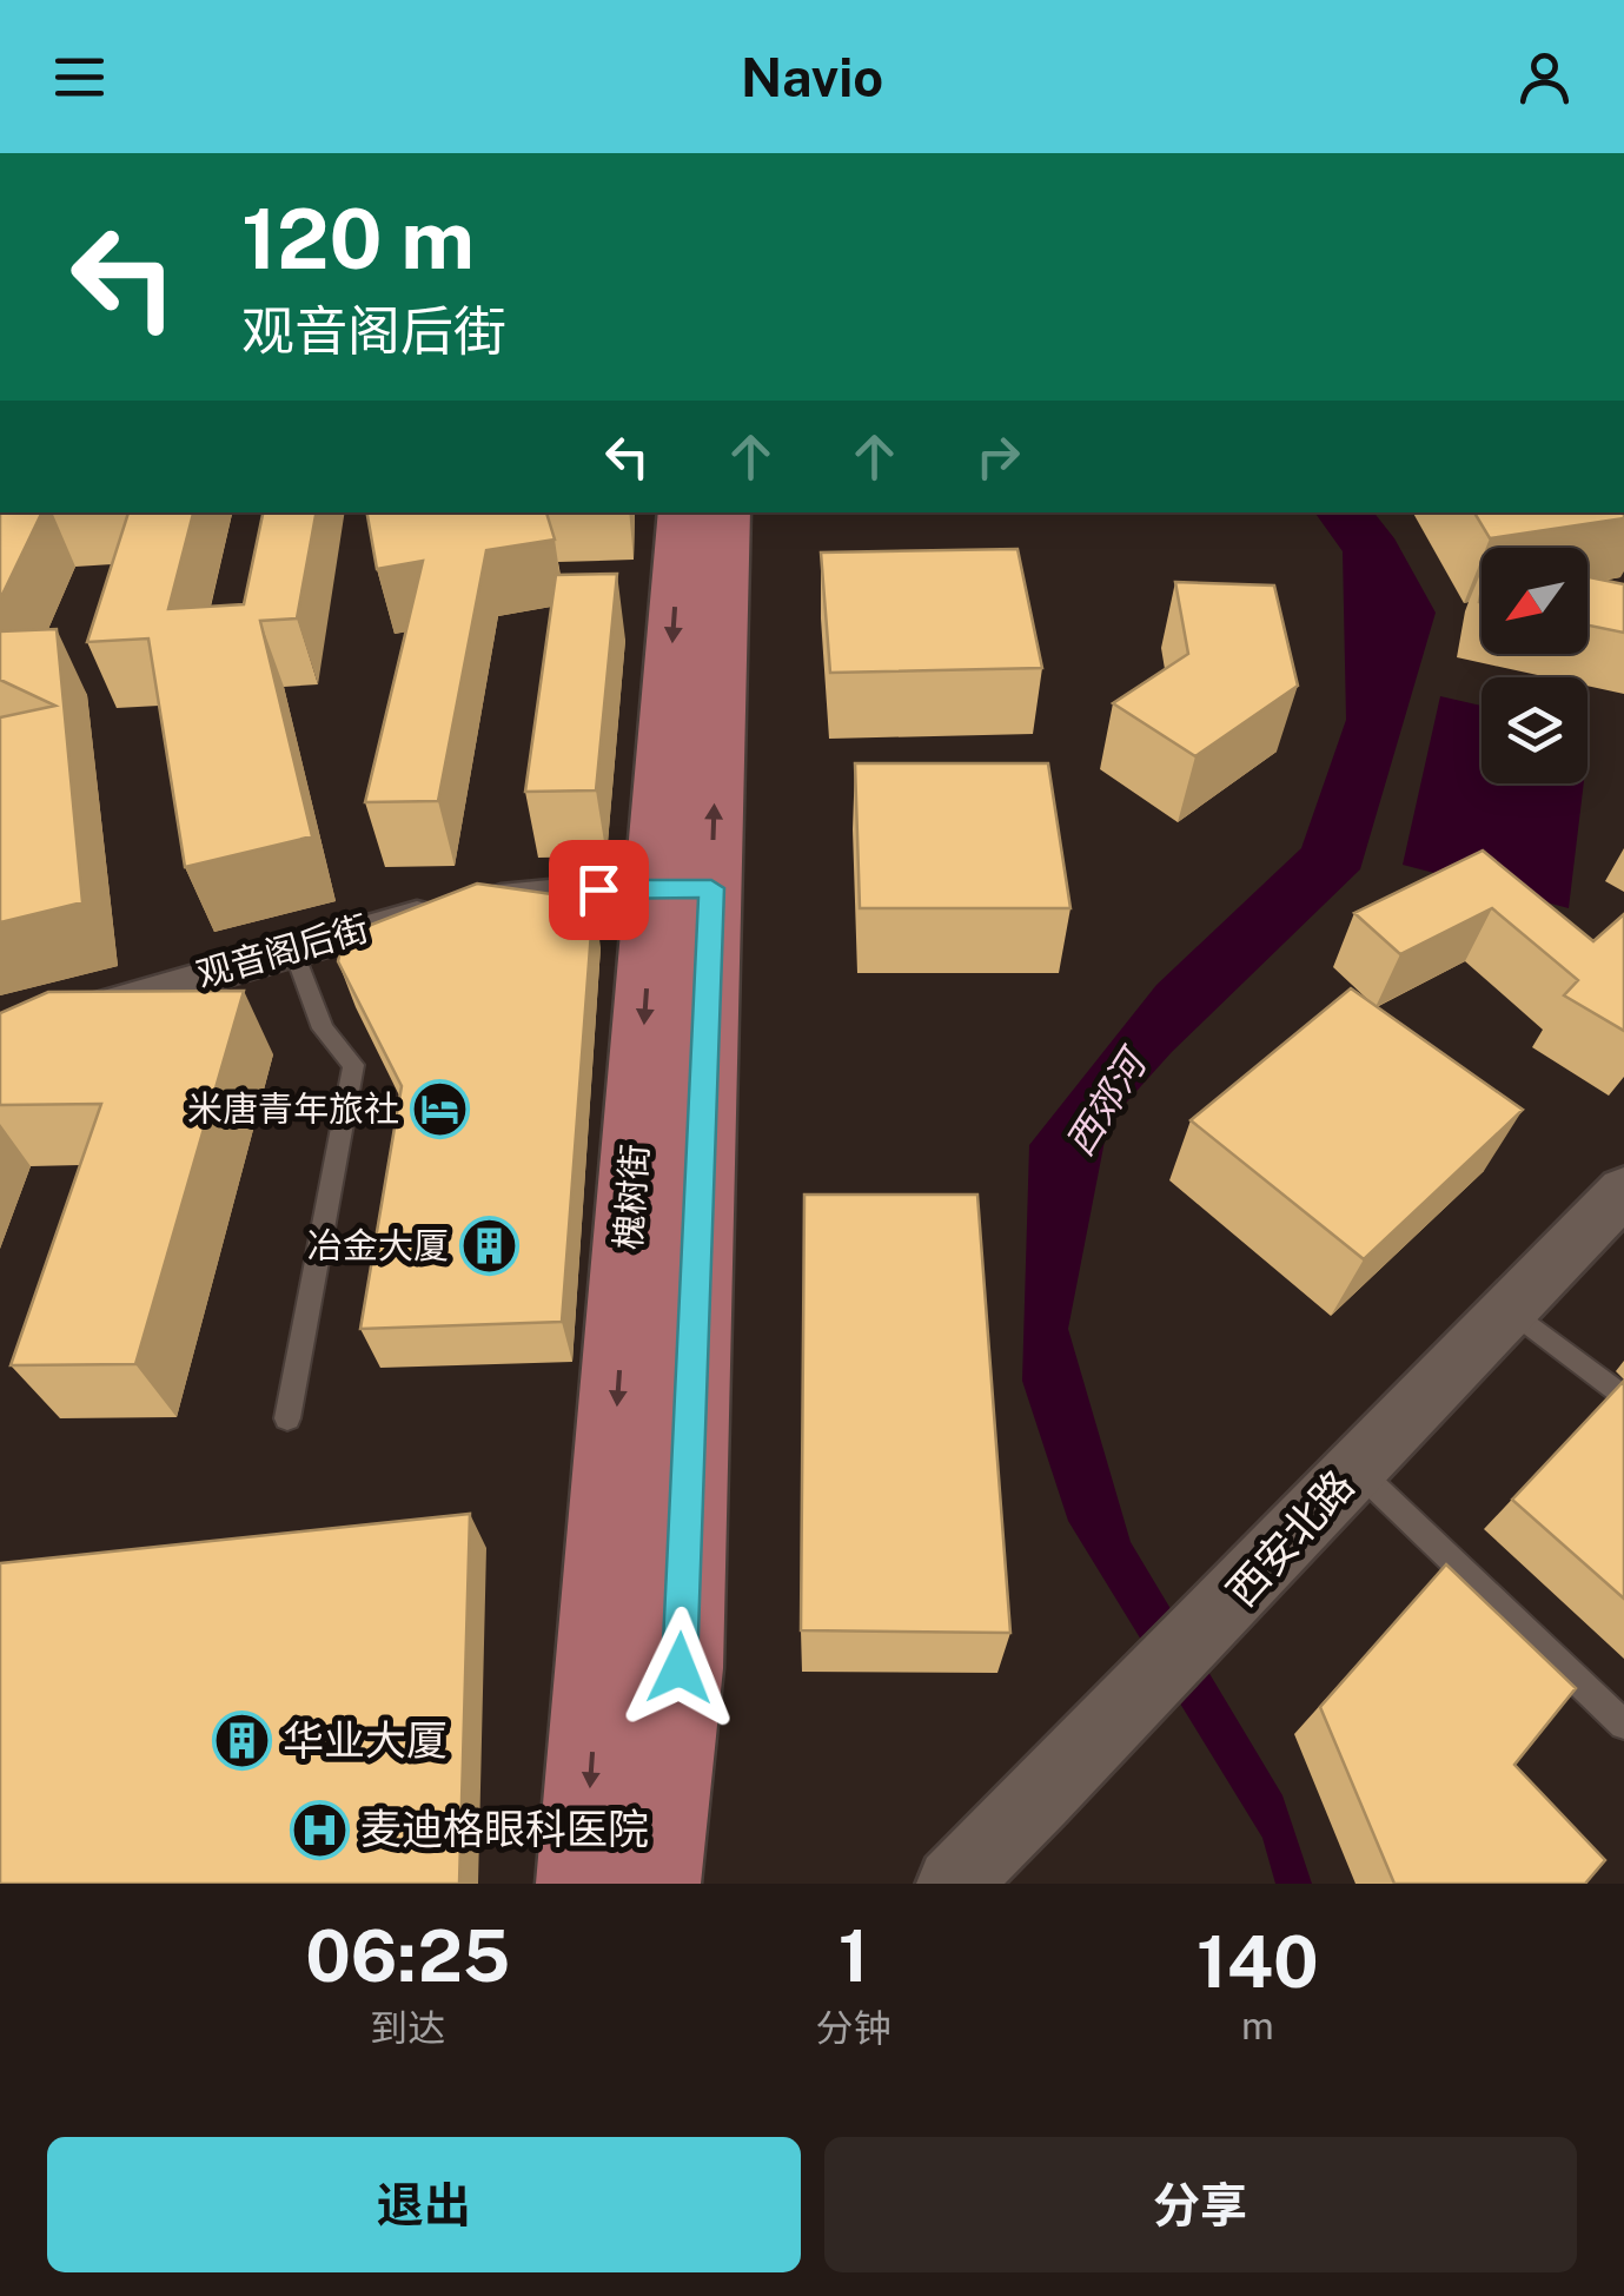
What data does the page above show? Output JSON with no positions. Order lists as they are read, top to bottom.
{
  "streets": {
    "main road": ["槐树街"],
    "street": ["观音阁后街", "西安北路"]
  },
  "crossings": [
    ["观音阁后街", "槐树街"]
  ],
  "water": ["西郊河"],
  "places": {
    "hotel": ["米唐青年旅社"],
    "building": ["冶金大厦", "华业大厦"],
    "hospital": ["麦迪格眼科医院"]
  },
  "north": "bottom left",
  "page": {
    "header": "Navio",
    "turn": ["120 m", "观音阁后街"],
    "eta": [
      "06:25",
      "到达",
      "1",
      "分钟",
      "140",
      "m"
    ],
    "buttons": ["退出", "分享"]
  }
}
